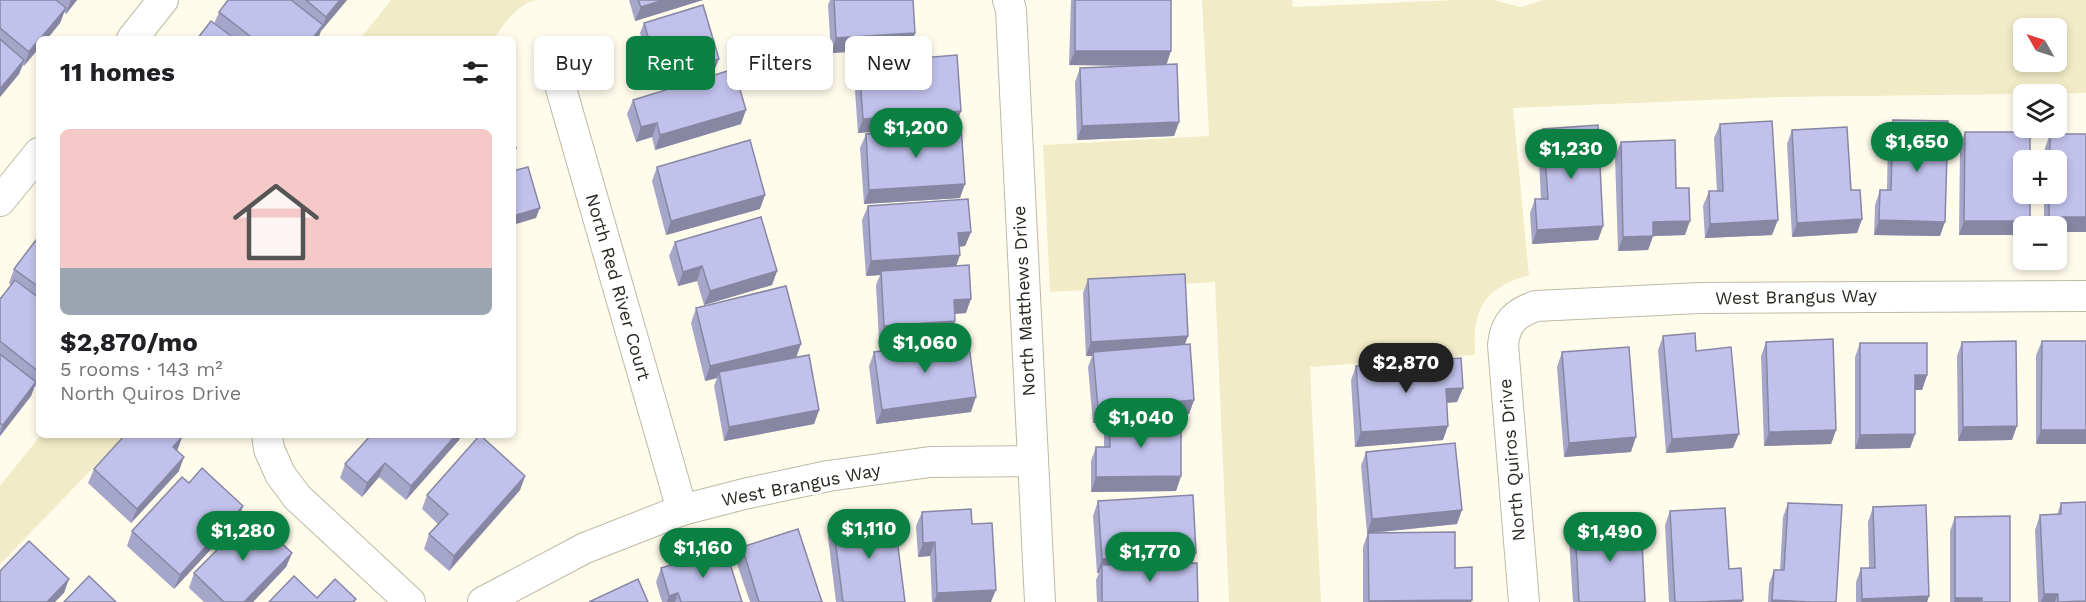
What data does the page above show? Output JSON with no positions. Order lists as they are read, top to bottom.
{
  "streets": {
    "street": [
      "North Red River Court",
      "West Brangus Way",
      "North Matthews Drive",
      "North Quiros Drive"
    ]
  },
  "crossings": [
    ["North Red River Court", "West Brangus Way"],
    ["West Brangus Way", "North Matthews Drive"],
    ["West Brangus Way", "North Quiros Drive"]
  ],
  "north": "top left",
  "page": {
    "map_buttons": ["+", "−"],
    "chip": [
      "Buy",
      "Rent",
      "Filters",
      "New"
    ],
    "heading": "11 homes",
    "price": [
      "$1,200",
      "$1,650",
      "$1,230",
      "$1,060",
      "$2,870",
      "$1,040",
      "$1,110",
      "$1,280",
      "$1,490",
      "$1,160",
      "$1,770"
    ],
    "list": [
      {
        "name": "$2,870/mo",
        "note": "5 rooms · 143 m² · North Quiros Drive"
      }
    ]
  }
}
